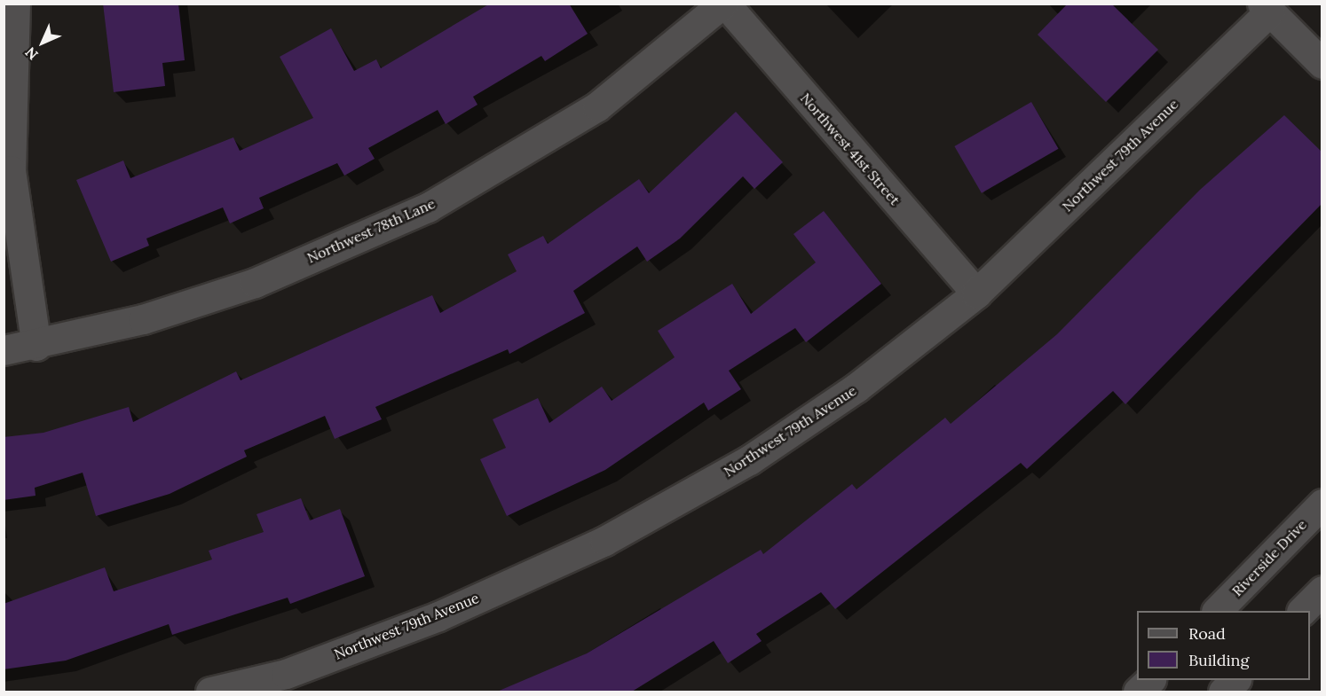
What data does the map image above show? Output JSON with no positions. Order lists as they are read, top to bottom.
{
  "streets": {
    "street": [
      "Northwest 41st Street",
      "Northwest 79th Avenue",
      "Northwest 78th Lane",
      "Riverside Drive"
    ]
  },
  "crossings": [
    ["Northwest 41st Street", "Northwest 79th Avenue"],
    ["Northwest 41st Street", "Northwest 78th Lane"]
  ],
  "legend": ["Road", "Building"],
  "north": "bottom left"
}
